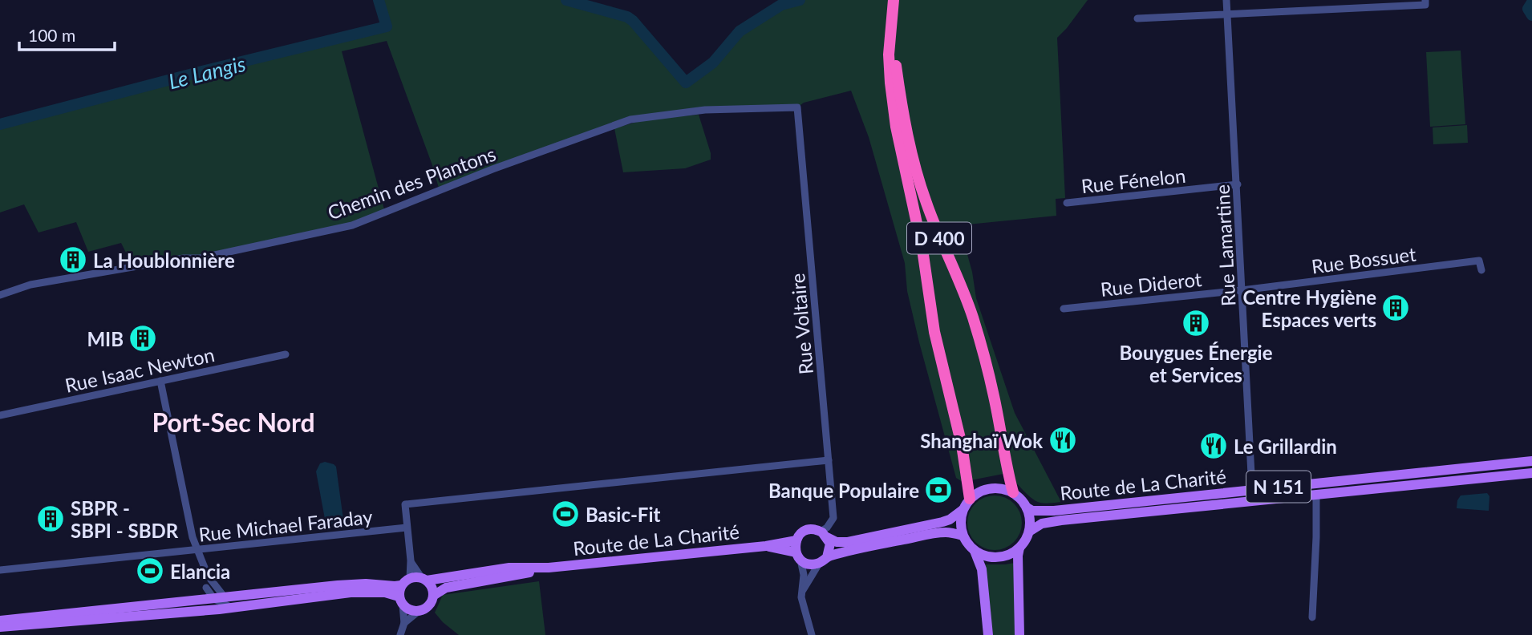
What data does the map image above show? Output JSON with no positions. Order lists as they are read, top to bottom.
{
  "streets": {
    "highway": ["D 400"],
    "main road": ["Route de La Charité", "N 151"],
    "street": [
      "Rue Fénelon",
      "Chemin des Plantons",
      "Rue Lamartine",
      "Rue Bossuet",
      "Rue Diderot",
      "Rue Voltaire",
      "Rue Isaac Newton",
      "Rue Michael Faraday"
    ]
  },
  "crossings": [
    ["Rue Fénelon", "Rue Lamartine"],
    ["Chemin des Plantons", "Rue Voltaire"],
    ["D 400", "Route de La Charité"],
    ["Rue Lamartine", "Rue Bossuet"],
    ["Rue Lamartine", "Rue Diderot"],
    ["Rue Lamartine", "Route de La Charité"],
    ["Rue Bossuet", "Rue Diderot"],
    ["Rue Voltaire", "Route de La Charité"]
  ],
  "districts": ["Port-Sec Nord"],
  "water": ["Le Langis"],
  "places": {
    "building": [
      "La Houblonnière",
      "Centre Hygiène Espaces verts",
      "Bouygues Énergie et Services",
      "MIB",
      "SBPR - SBPI - SBDR"
    ],
    "restaurant": ["Shanghaï Wok", "Le Grillardin"],
    "bank": ["Banque Populaire"],
    "sports": ["Basic-Fit", "Elancia"]
  },
  "scale_bar": "100 m"
}
